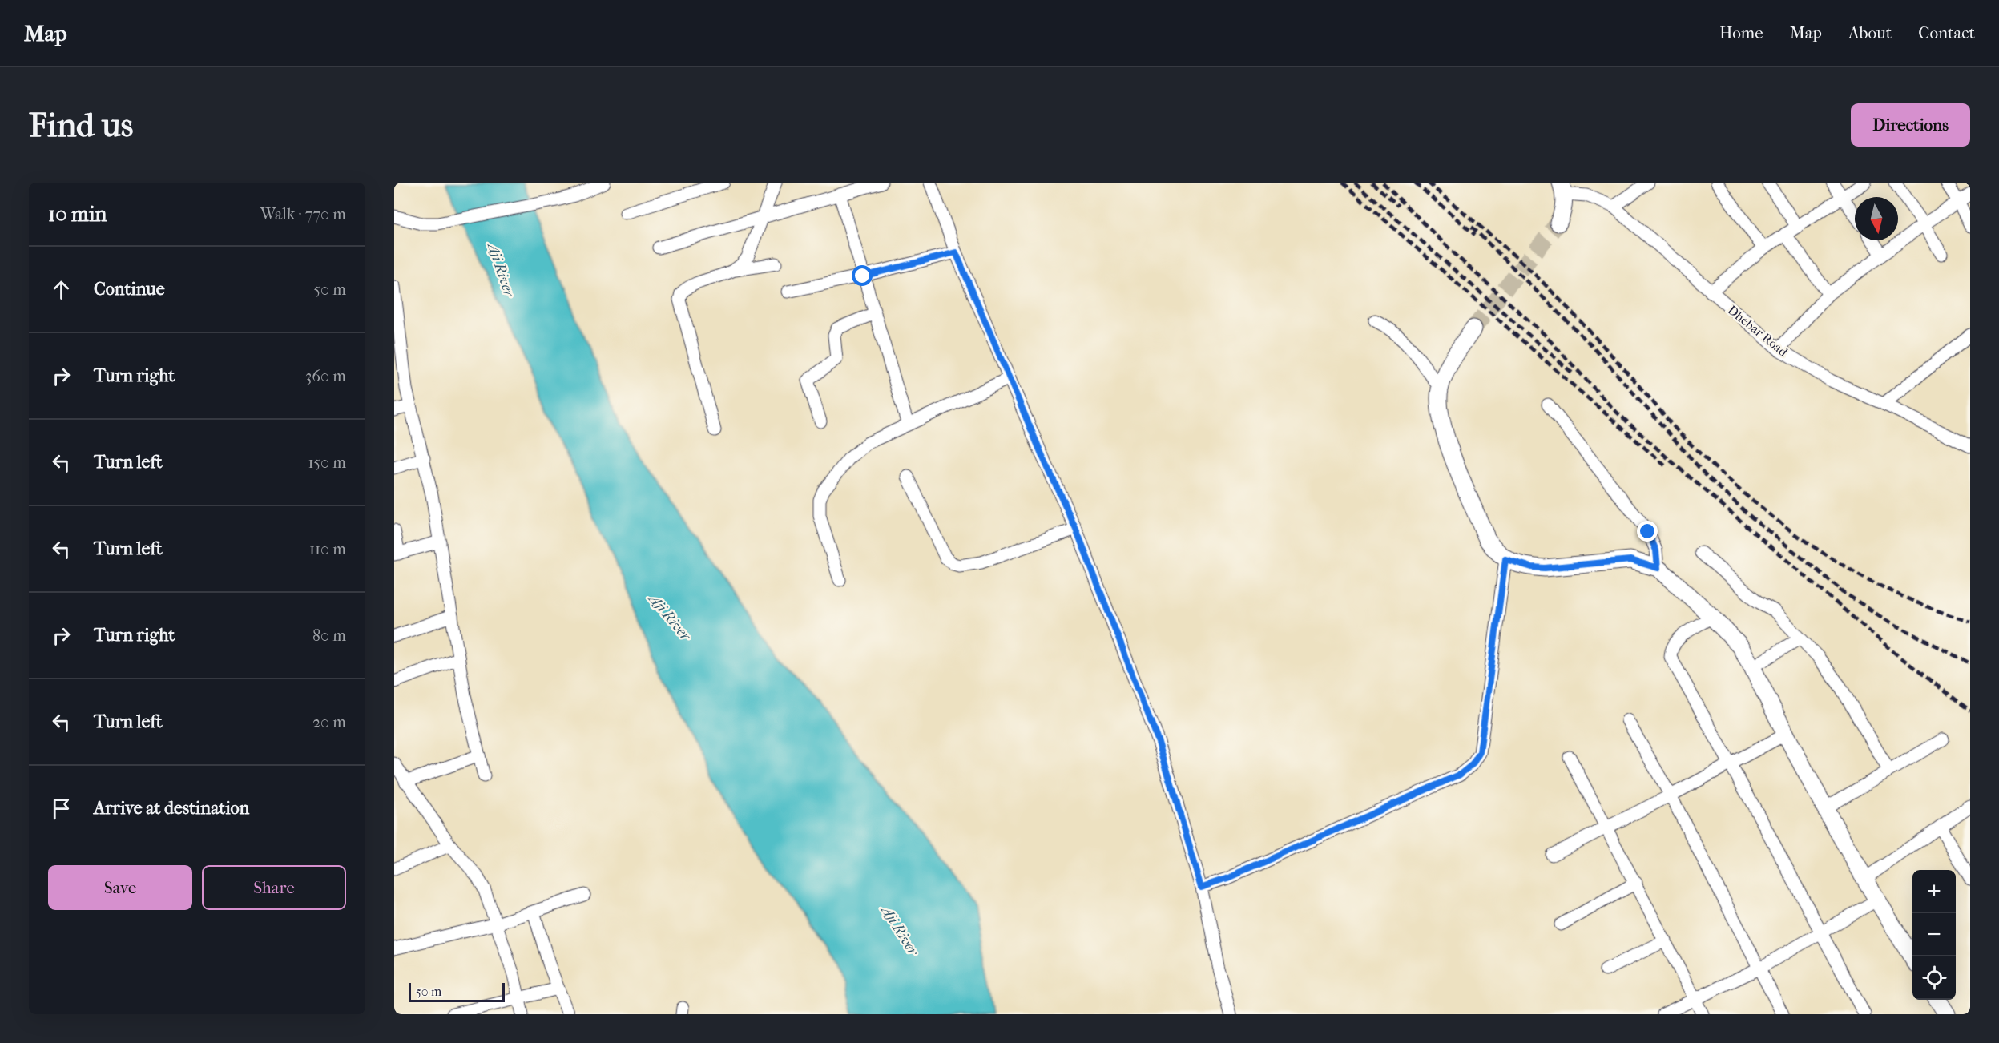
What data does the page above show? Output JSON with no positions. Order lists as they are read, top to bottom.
{
  "streets": {
    "street": ["Dhebar Road"]
  },
  "water": ["Aji River"],
  "scale_bar": "50 m",
  "north": "bottom",
  "page": {
    "header": "Map",
    "nav": [
      "Home",
      "Map",
      "About",
      "Contact"
    ],
    "buttons": [
      "Directions",
      ["Save", "Share"]
    ],
    "title": "Find us",
    "heading": ["10 min", "Walk · 770 m"],
    "list": [
      ["Continue", "50 m"],
      ["Turn right", "360 m"],
      ["Turn left", "150 m"],
      ["Turn left", "110 m"],
      ["Turn right", "80 m"],
      ["Turn left", "20 m"],
      "Arrive at destination"
    ],
    "map_buttons": ["+", "−"],
    "scale": "50 m"
  }
}
